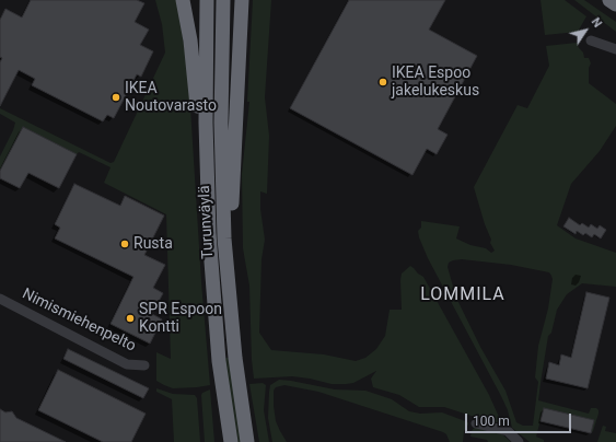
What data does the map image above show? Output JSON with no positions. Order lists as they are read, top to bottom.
{
  "streets": {
    "highway": ["Turunväylä"],
    "street": ["Nimismiehenpelto"]
  },
  "districts": ["LOMMILA"],
  "places": [
    "IKEA Espoo jakelukeskus",
    "IKEA Noutovarasto",
    "Rusta",
    "SPR Espoon Kontti"
  ],
  "scale_bar": "100 m",
  "north": "top right"
}
